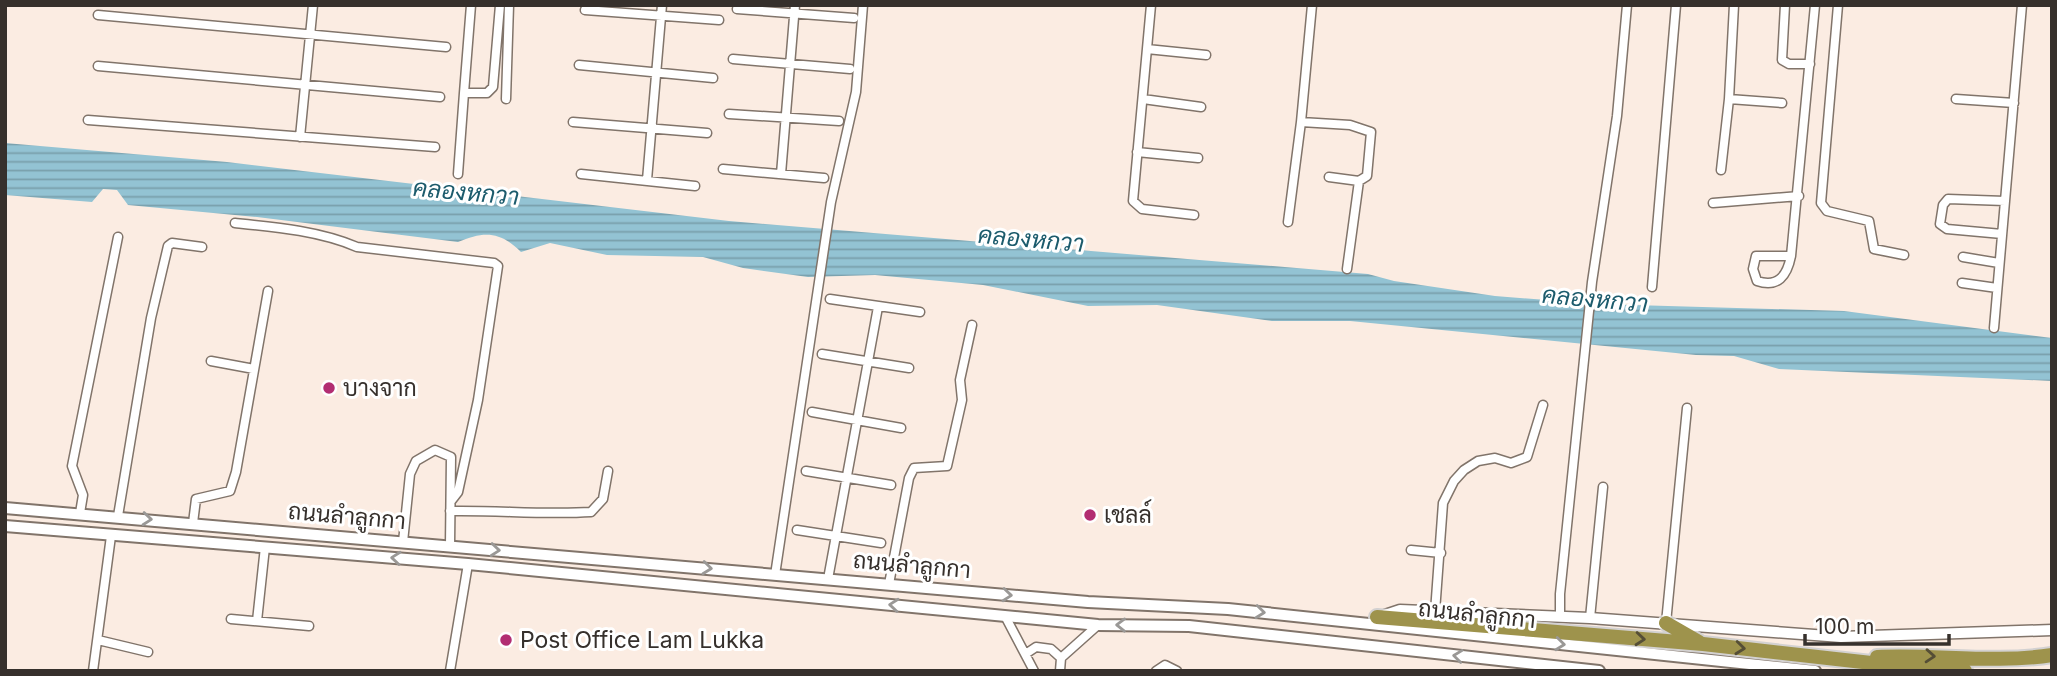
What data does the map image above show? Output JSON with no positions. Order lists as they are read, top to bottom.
{
  "streets": {
    "main road": ["ถนนลำลูกกา"]
  },
  "water": ["คลองหกวา"],
  "places": ["บางจาก", "เชลล์", "Post Office Lam Lukka"],
  "scale_bar": "100 m"
}
